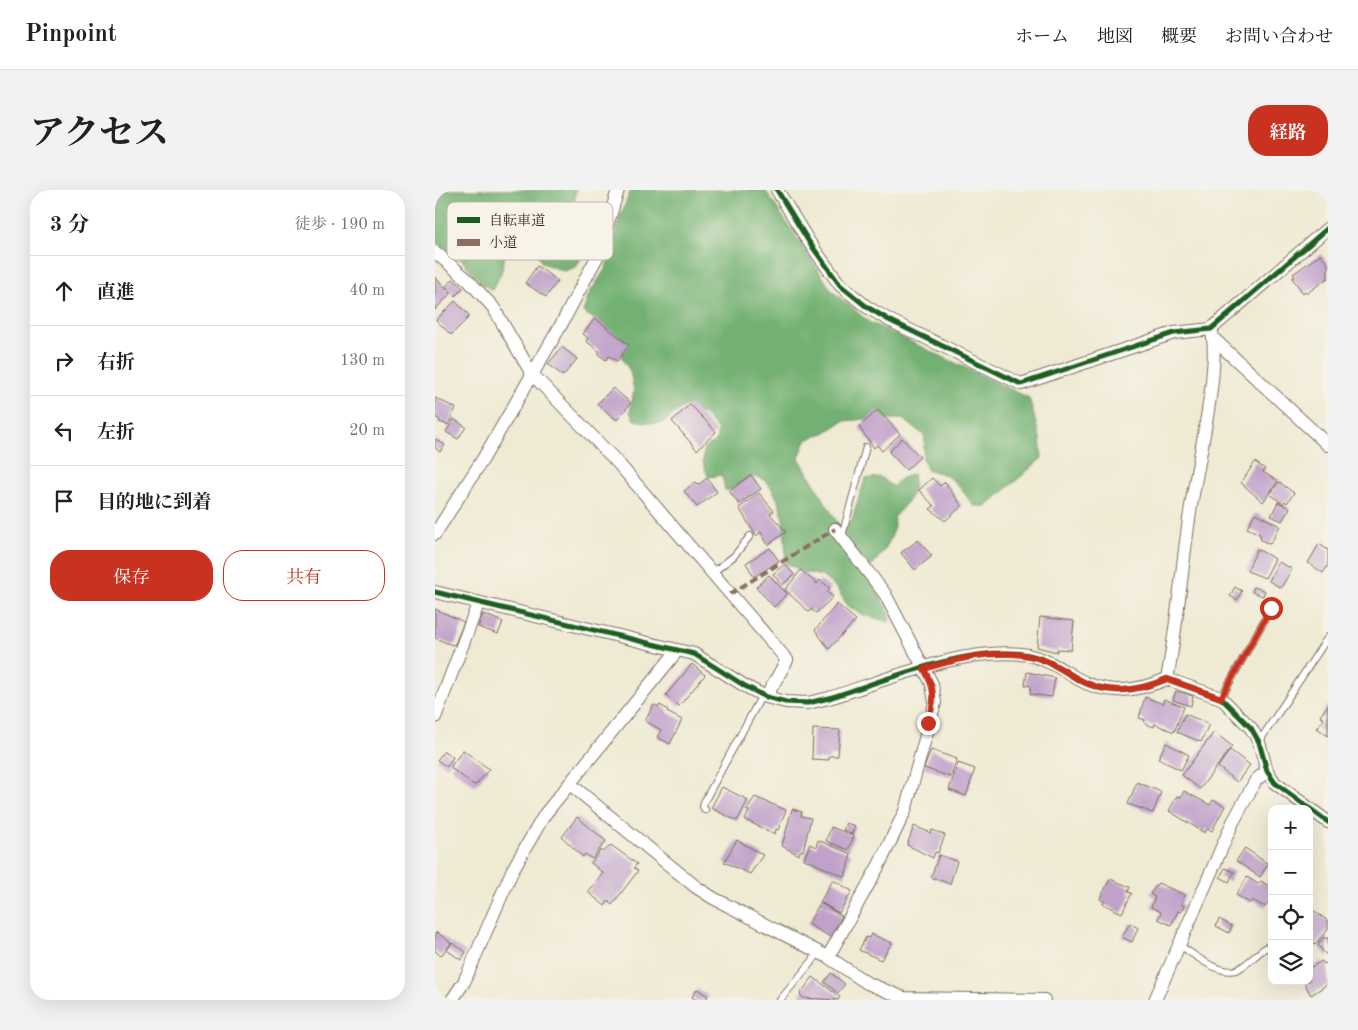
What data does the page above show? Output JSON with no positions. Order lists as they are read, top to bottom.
{
  "legend": ["自転車道", "小道"],
  "page": {
    "header": "Pinpoint",
    "nav": [
      "ホーム",
      "地図",
      "概要",
      "お問い合わせ"
    ],
    "title": "アクセス",
    "buttons": [
      "経路",
      ["保存", "共有"]
    ],
    "heading": ["3 分", "徒歩 · 190 m"],
    "list": [
      ["直進", "40 m"],
      ["右折", "130 m"],
      ["左折", "20 m"],
      "目的地に到着"
    ],
    "map_buttons": ["+", "−"]
  }
}
